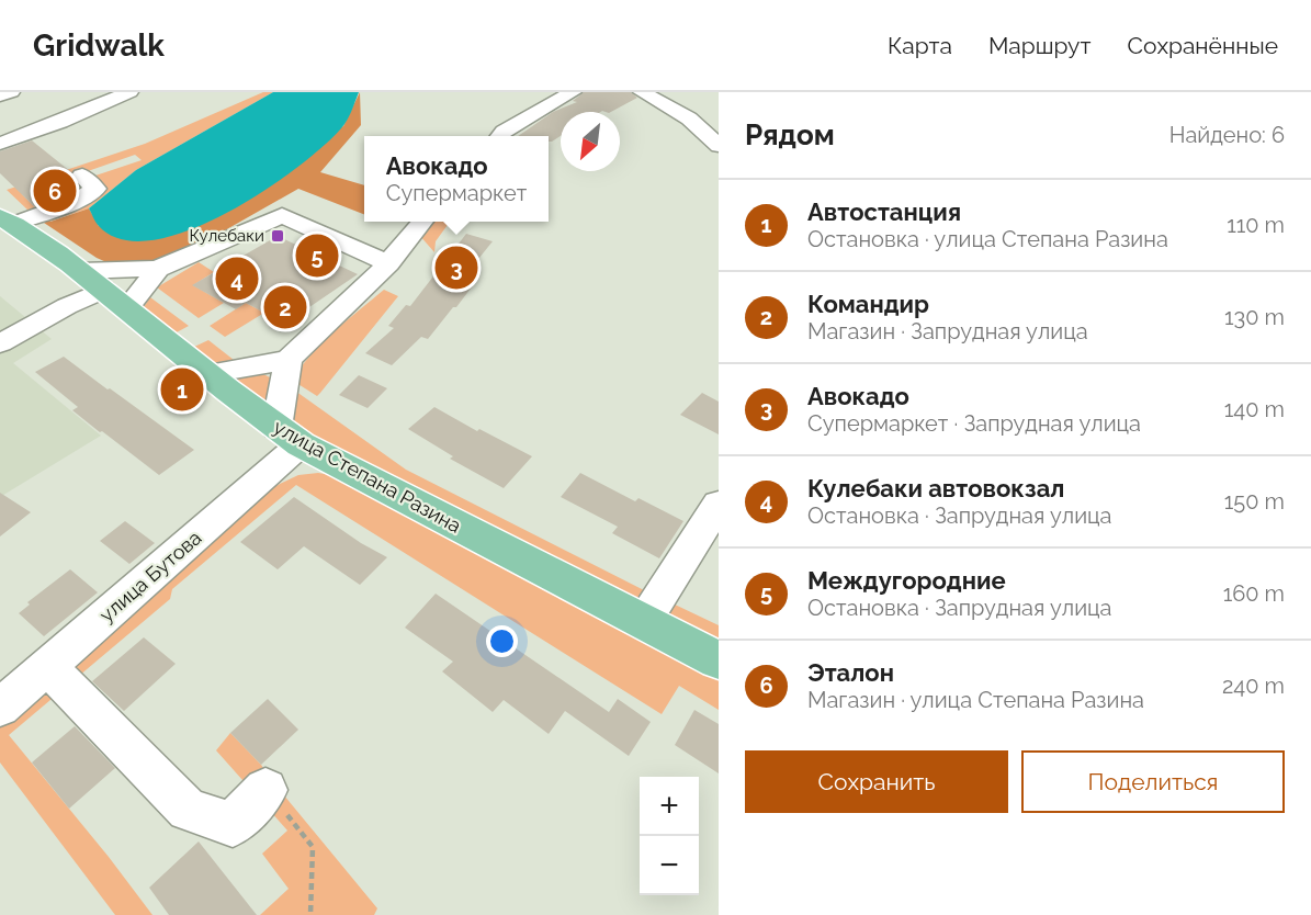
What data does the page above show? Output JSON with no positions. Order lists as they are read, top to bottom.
{
  "streets": {
    "main road": ["улица Степана Разина"],
    "street": ["улица Бутова"]
  },
  "crossings": [
    ["улица Степана Разина", "улица Бутова"]
  ],
  "places": {
    "transit": ["Кулебаки"]
  },
  "north": "bottom left",
  "page": {
    "header": "Gridwalk",
    "nav": ["Карта", "Маршрут", "Сохранённые"],
    "heading": ["Рядом", "Найдено: 6"],
    "popup": ["Авокадо", "Супермаркет"],
    "pins": [
      "6",
      "5",
      "3",
      "4",
      "2",
      "1"
    ],
    "list": [
      {
        "mark": "1",
        "name": "Автостанция",
        "note": "Остановка · улица Степана Разина",
        "value": "110 m"
      },
      {
        "mark": "2",
        "name": "Командир",
        "note": "Магазин · Запрудная улица",
        "value": "130 m"
      },
      {
        "mark": "3",
        "name": "Авокадо",
        "note": "Супермаркет · Запрудная улица",
        "value": "140 m"
      },
      {
        "mark": "4",
        "name": "Кулебаки автовокзал",
        "note": "Остановка · Запрудная улица",
        "value": "150 m"
      },
      {
        "mark": "5",
        "name": "Междугородние",
        "note": "Остановка · Запрудная улица",
        "value": "160 m"
      },
      {
        "mark": "6",
        "name": "Эталон",
        "note": "Магазин · улица Степана Разина",
        "value": "240 m"
      }
    ],
    "buttons": ["Сохранить", "Поделиться"],
    "map_buttons": ["+", "−"]
  }
}
